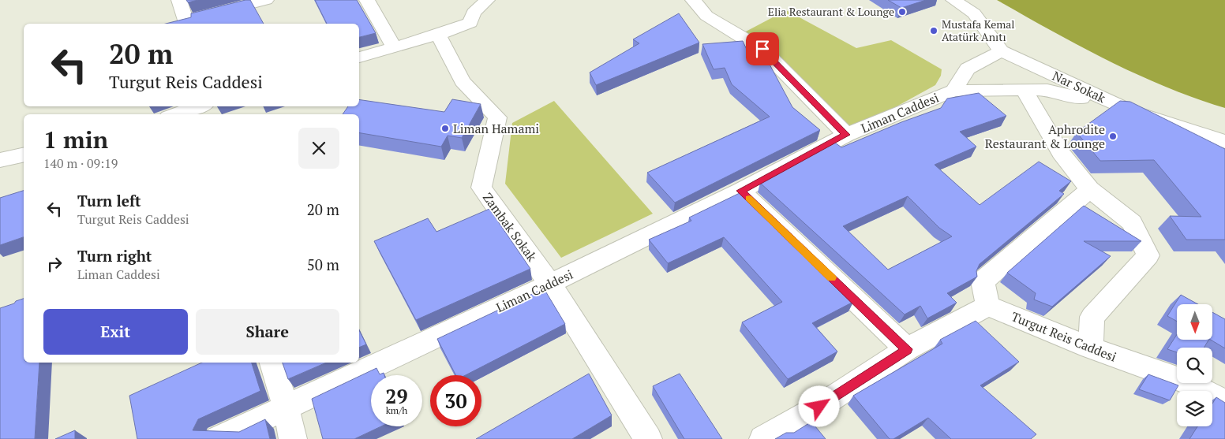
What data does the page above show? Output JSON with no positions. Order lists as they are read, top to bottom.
{
  "streets": {
    "street": [
      "Nar Sokak",
      "Liman Caddesi",
      "Zambak Sokak",
      "Turgut Reis Caddesi"
    ]
  },
  "crossings": [
    ["Nar Sokak", "Liman Caddesi"],
    ["Liman Caddesi", "Zambak Sokak"]
  ],
  "places": [
    "Elia Restaurant & Lounge",
    "Mustafa Kemal Atatürk Anıtı",
    "Liman Hamami",
    "Aphrodite Restaurant & Lounge"
  ],
  "north": "bottom",
  "page": {
    "turn": ["20 m", "Turgut Reis Caddesi"],
    "heading": ["1 min", "140 m · 09:19"],
    "list": [
      {
        "name": "Turn left",
        "note": "Turgut Reis Caddesi",
        "value": "20 m"
      },
      {
        "name": "Turn right",
        "note": "Liman Caddesi",
        "value": "50 m"
      }
    ],
    "buttons": ["Exit", "Share"],
    "speed": "29 km/h",
    "limit": "30"
  }
}
